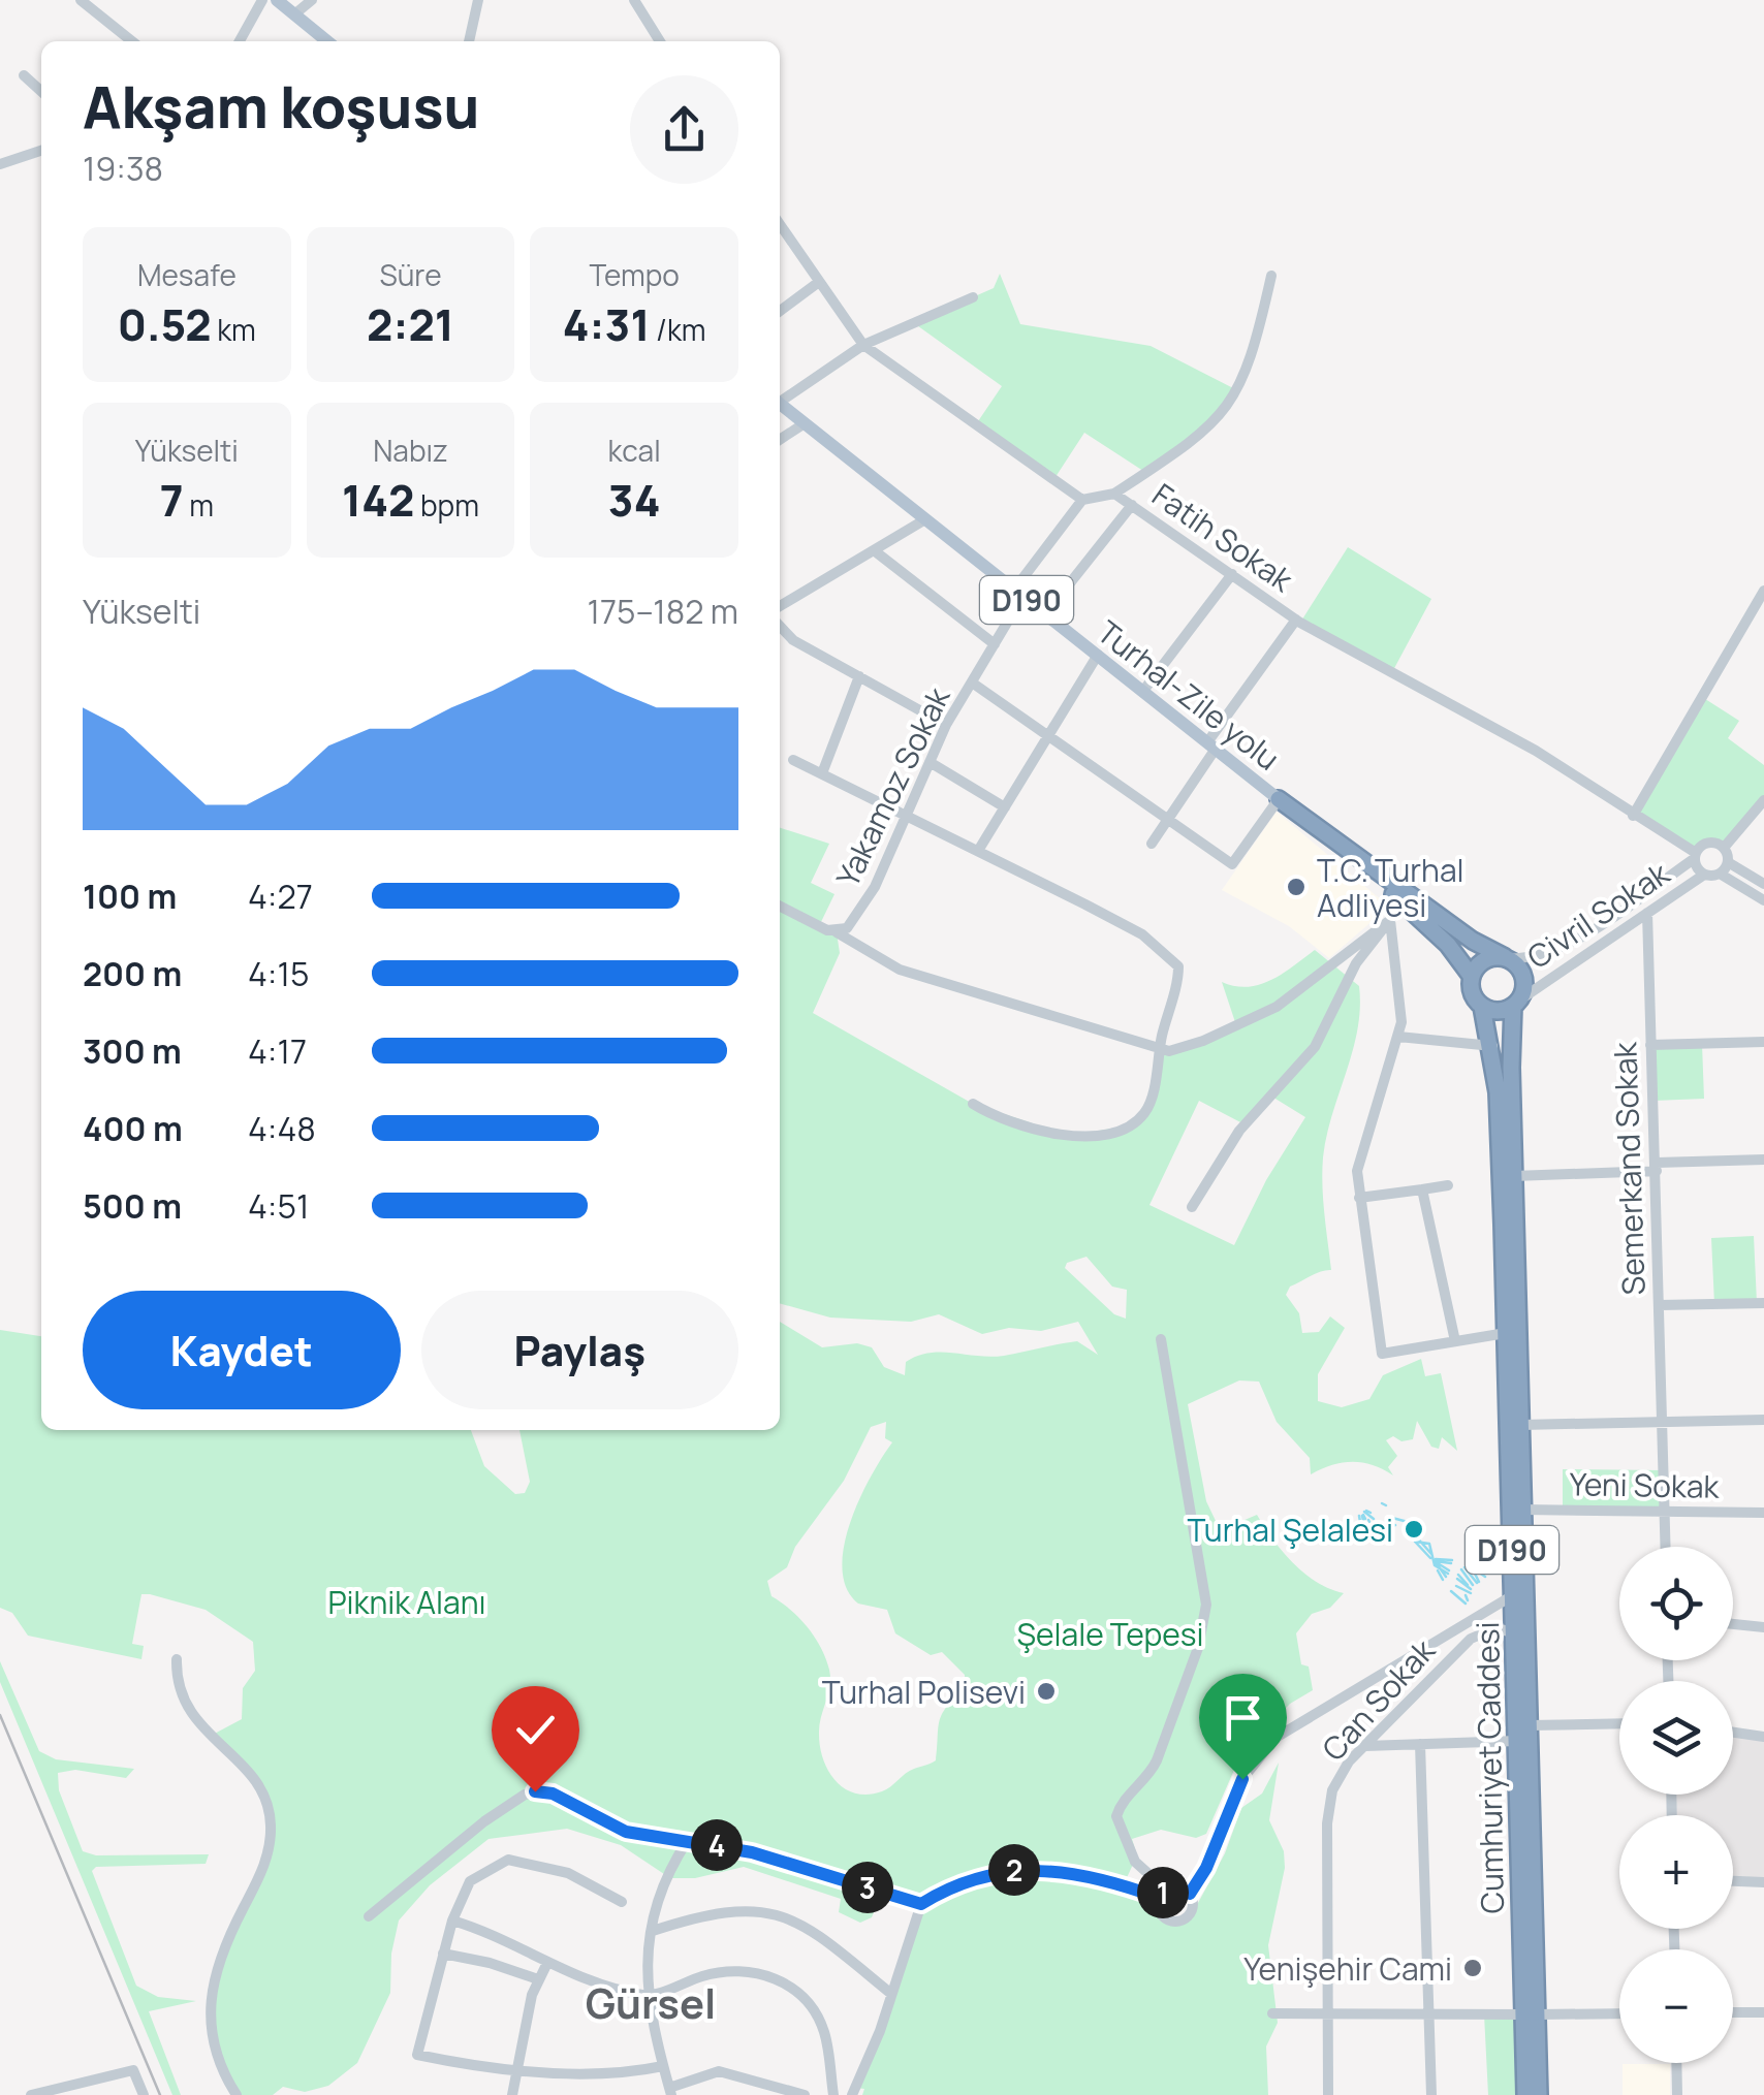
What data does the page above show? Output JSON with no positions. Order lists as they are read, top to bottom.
{
  "streets": {
    "highway": ["D190", "Cumhuriyet Caddesi"],
    "main road": ["Turhal-Zile yolu"],
    "street": [
      "Fatih Sokak",
      "Yakamoz Sokak",
      "Civril Sokak",
      "Semerkand Sokak",
      "Yeni Sokak",
      "Can Sokak"
    ]
  },
  "crossings": [
    ["Fatih Sokak", "Yakamoz Sokak"],
    ["Fatih Sokak", "Civril Sokak"],
    ["D190", "Turhal-Zile yolu"],
    ["D190", "Civril Sokak"],
    ["D190", "Cumhuriyet Caddesi"],
    ["Turhal-Zile yolu", "Yakamoz Sokak"],
    ["Turhal-Zile yolu", "Cumhuriyet Caddesi"],
    ["Civril Sokak", "Semerkand Sokak"],
    ["Civril Sokak", "Cumhuriyet Caddesi"],
    ["Semerkand Sokak", "Yeni Sokak"],
    ["Yeni Sokak", "Cumhuriyet Caddesi"]
  ],
  "districts": ["Gürsel"],
  "parks": ["Piknik Alanı", "Şelale Tepesi"],
  "places": [
    "T.C. Turhal Adliyesi",
    "Turhal Şelalesi",
    "Turhal Polisevi",
    "Yenişehir Cami"
  ],
  "page": {
    "heading": ["Akşam koşusu", "19:38"],
    "stats": [
      ["Mesafe", "0.52 km"],
      ["Süre", "2:21"],
      ["Tempo", "4:31 /km"],
      ["Yükselti", "7 m"],
      ["Nabız", "142 bpm"],
      ["kcal", "34"]
    ],
    "chart": ["Yükselti", "175–182 m"],
    "list": [
      {
        "name": "100 m",
        "note": "4:27"
      },
      {
        "name": "200 m",
        "note": "4:15"
      },
      {
        "name": "300 m",
        "note": "4:17"
      },
      {
        "name": "400 m",
        "note": "4:48"
      },
      {
        "name": "500 m",
        "note": "4:51"
      }
    ],
    "buttons": ["Kaydet", "Paylaş"],
    "map_buttons": ["+", "−"],
    "pins": [
      "4",
      "2",
      "3",
      "1"
    ]
  }
}
